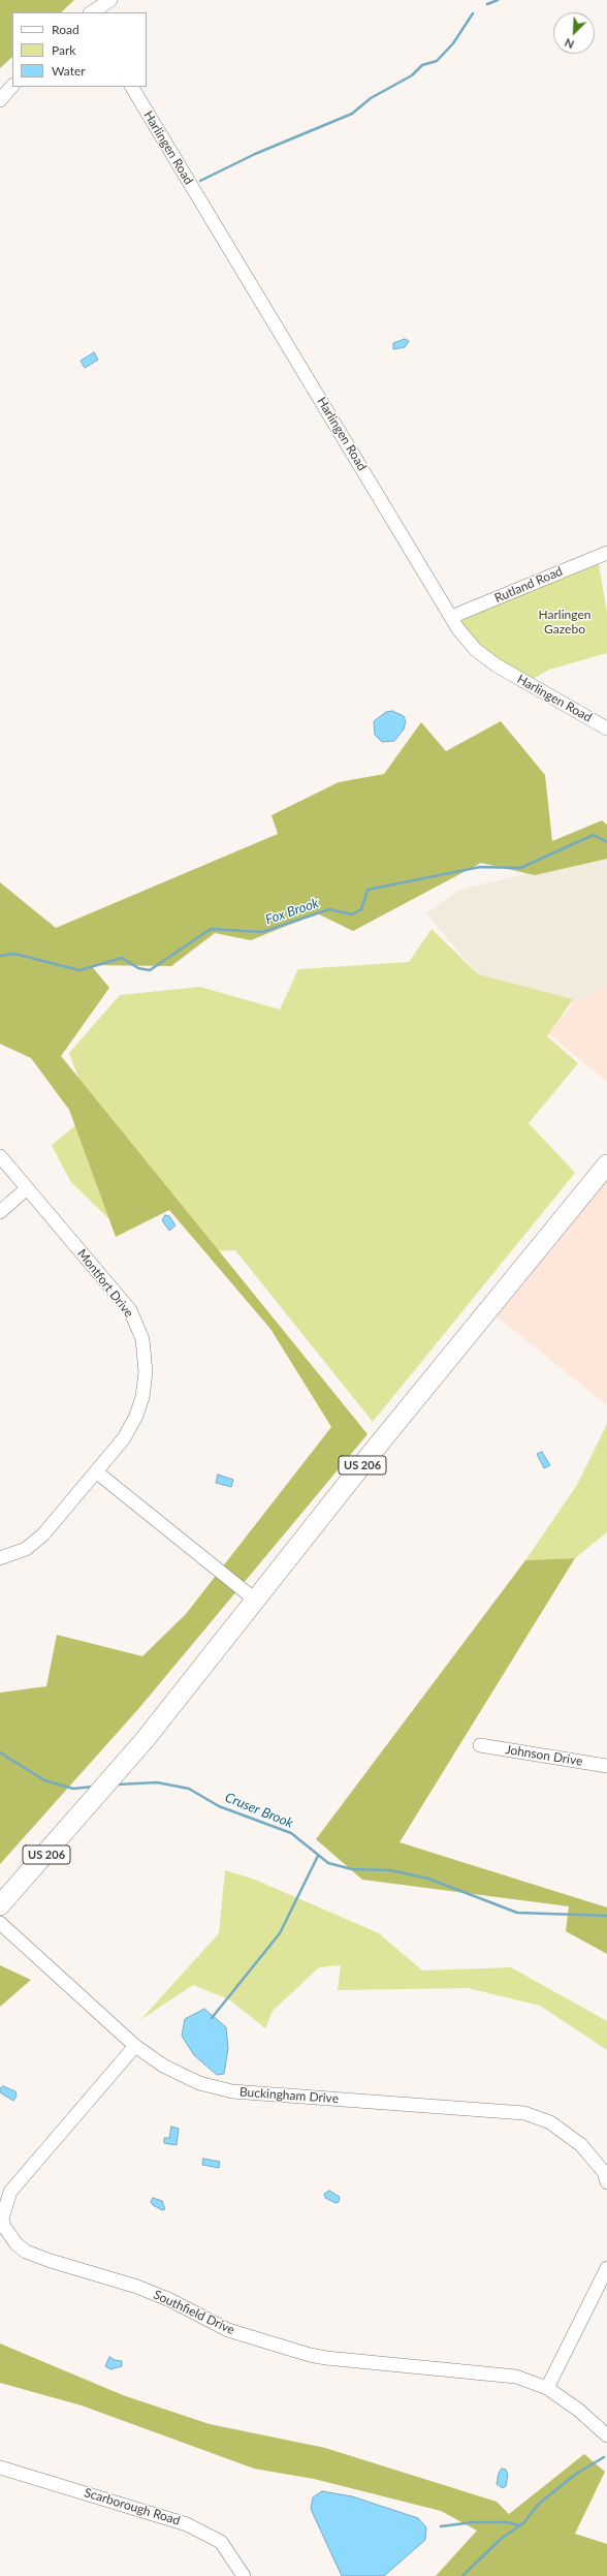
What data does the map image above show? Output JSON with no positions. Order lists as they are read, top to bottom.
{
  "streets": {
    "highway": ["US 206"],
    "street": [
      "Harlingen Road",
      "Rutland Road",
      "Montfort Drive",
      "Johnson Drive",
      "Buckingham Drive",
      "Southfield Drive",
      "Scarborough Road"
    ]
  },
  "crossings": [
    ["Harlingen Road", "Rutland Road"],
    ["Buckingham Drive", "Southfield Drive"]
  ],
  "water": ["Fox Brook", "Cruser Brook"],
  "parks": ["Harlingen Gazebo"],
  "legend": ["Road", "Park", "Water"],
  "north": "bottom left"
}
